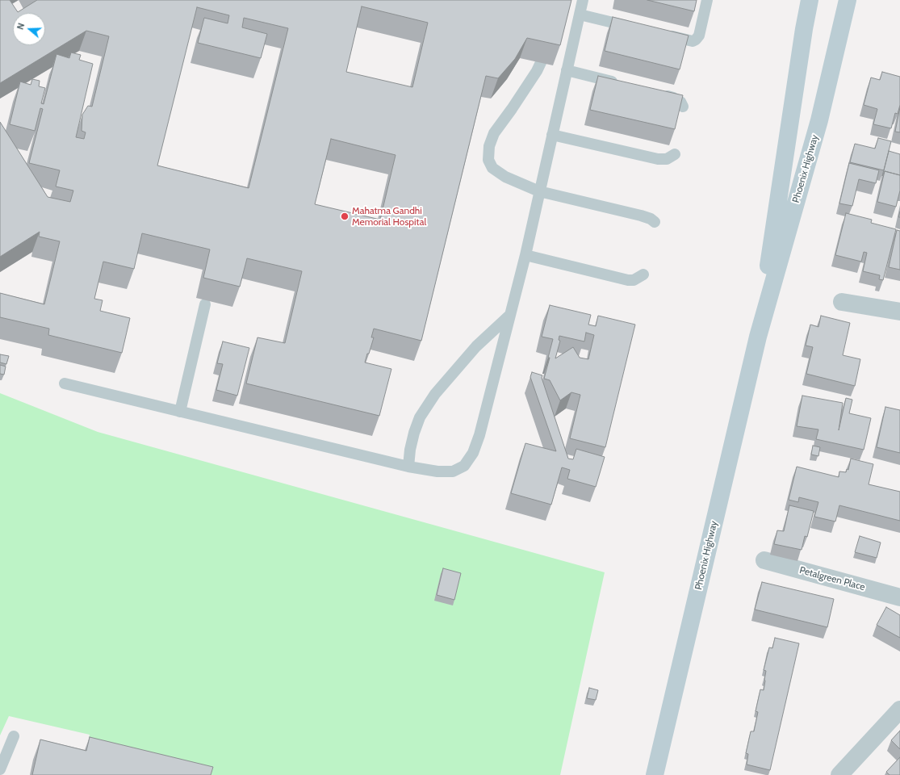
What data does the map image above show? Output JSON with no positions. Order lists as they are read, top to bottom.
{
  "streets": {
    "main road": ["Phoenix Highway"],
    "street": ["Petalgreen Place"]
  },
  "places": ["Mahatma Gandhi Memorial Hospital"],
  "north": "left"
}
